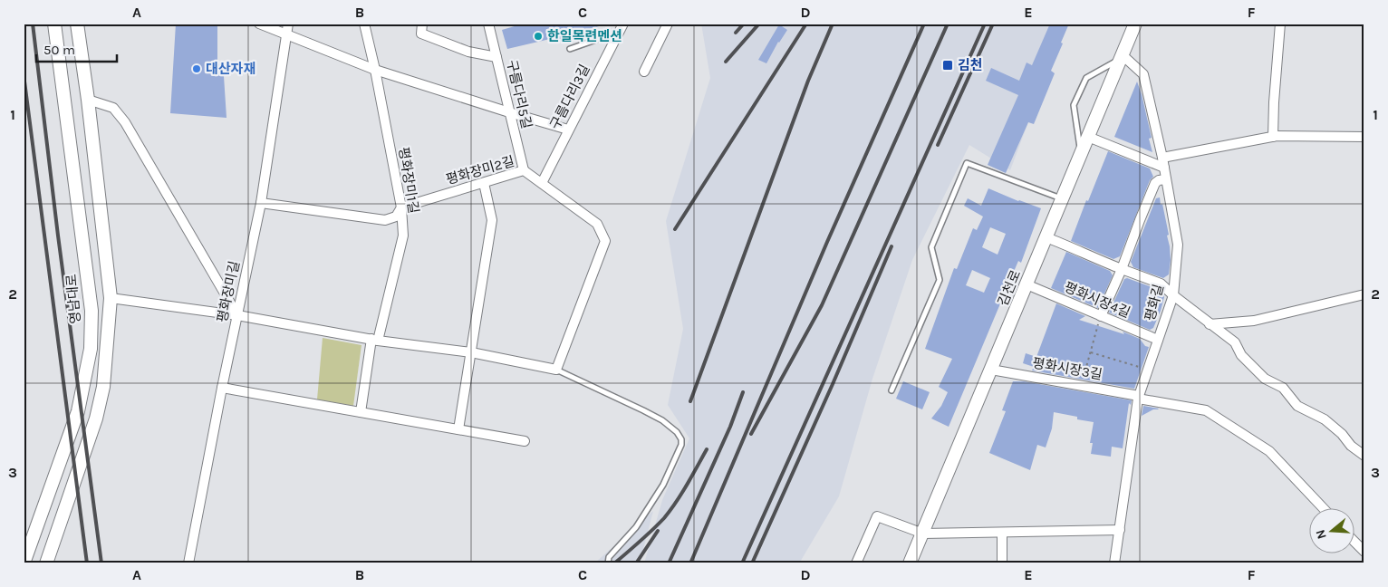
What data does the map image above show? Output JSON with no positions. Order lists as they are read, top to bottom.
{
  "streets": {
    "main road": ["김천로", "영남대로"],
    "street": [
      "구름다리5길",
      "구름다리3길",
      "평화장미2길",
      "평화장미1길",
      "평화장미길",
      "평화시장4길",
      "평화길",
      "평화시장3길"
    ]
  },
  "crossings": [
    ["구름다리5길", "평화장미2길"],
    ["구름다리3길", "평화장미2길"],
    ["평화장미2길", "평화장미1길"],
    ["평화장미2길", "평화장미길"],
    ["김천로", "평화시장4길"],
    ["김천로", "평화길"],
    ["김천로", "평화시장3길"],
    ["평화시장4길", "평화길"],
    ["평화길", "평화시장3길"]
  ],
  "places": {
    "other": ["한일목련멘션", "대산자재"],
    "transit": ["김천"]
  },
  "scale_bar": "50 m",
  "north": "left",
  "grid": {
    "columns": [
      "A",
      "B",
      "C",
      "D",
      "E",
      "F"
    ],
    "rows": ["1", "2", "3"]
  }
}
